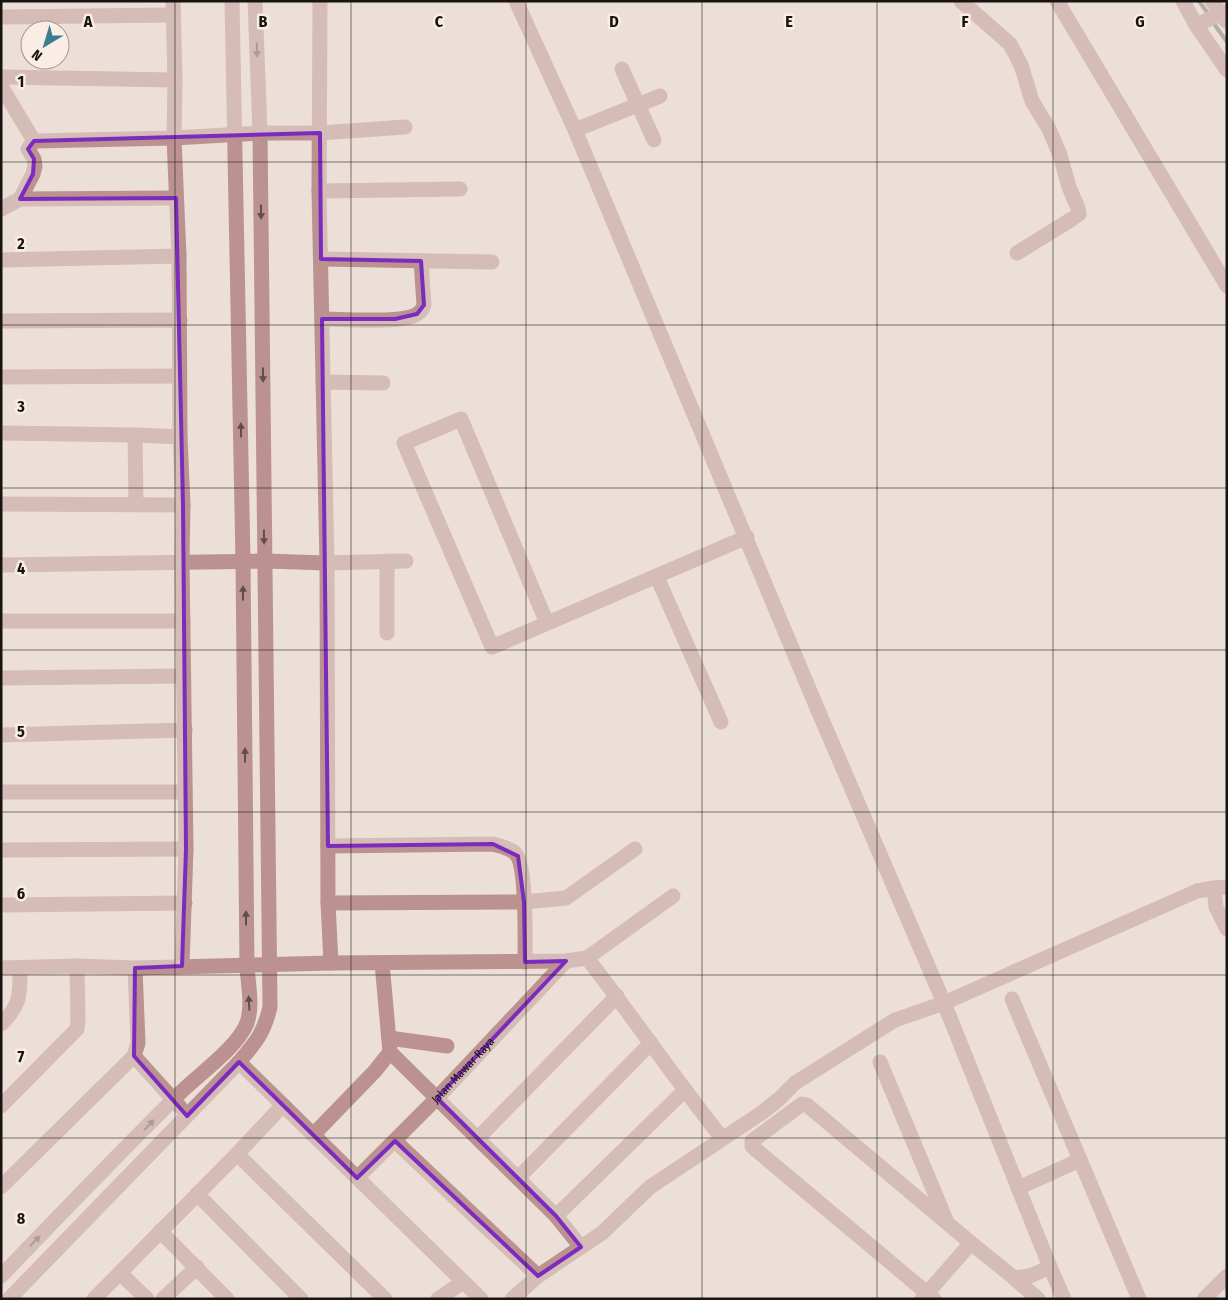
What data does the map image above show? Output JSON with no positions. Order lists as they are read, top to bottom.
{
  "streets": {
    "street": ["Jalan Mawar Raya"]
  },
  "north": "bottom left",
  "grid": {
    "columns": [
      "A",
      "B",
      "C",
      "D",
      "E",
      "F",
      "G"
    ],
    "rows": [
      "1",
      "2",
      "3",
      "4",
      "5",
      "6",
      "7",
      "8"
    ]
  }
}
